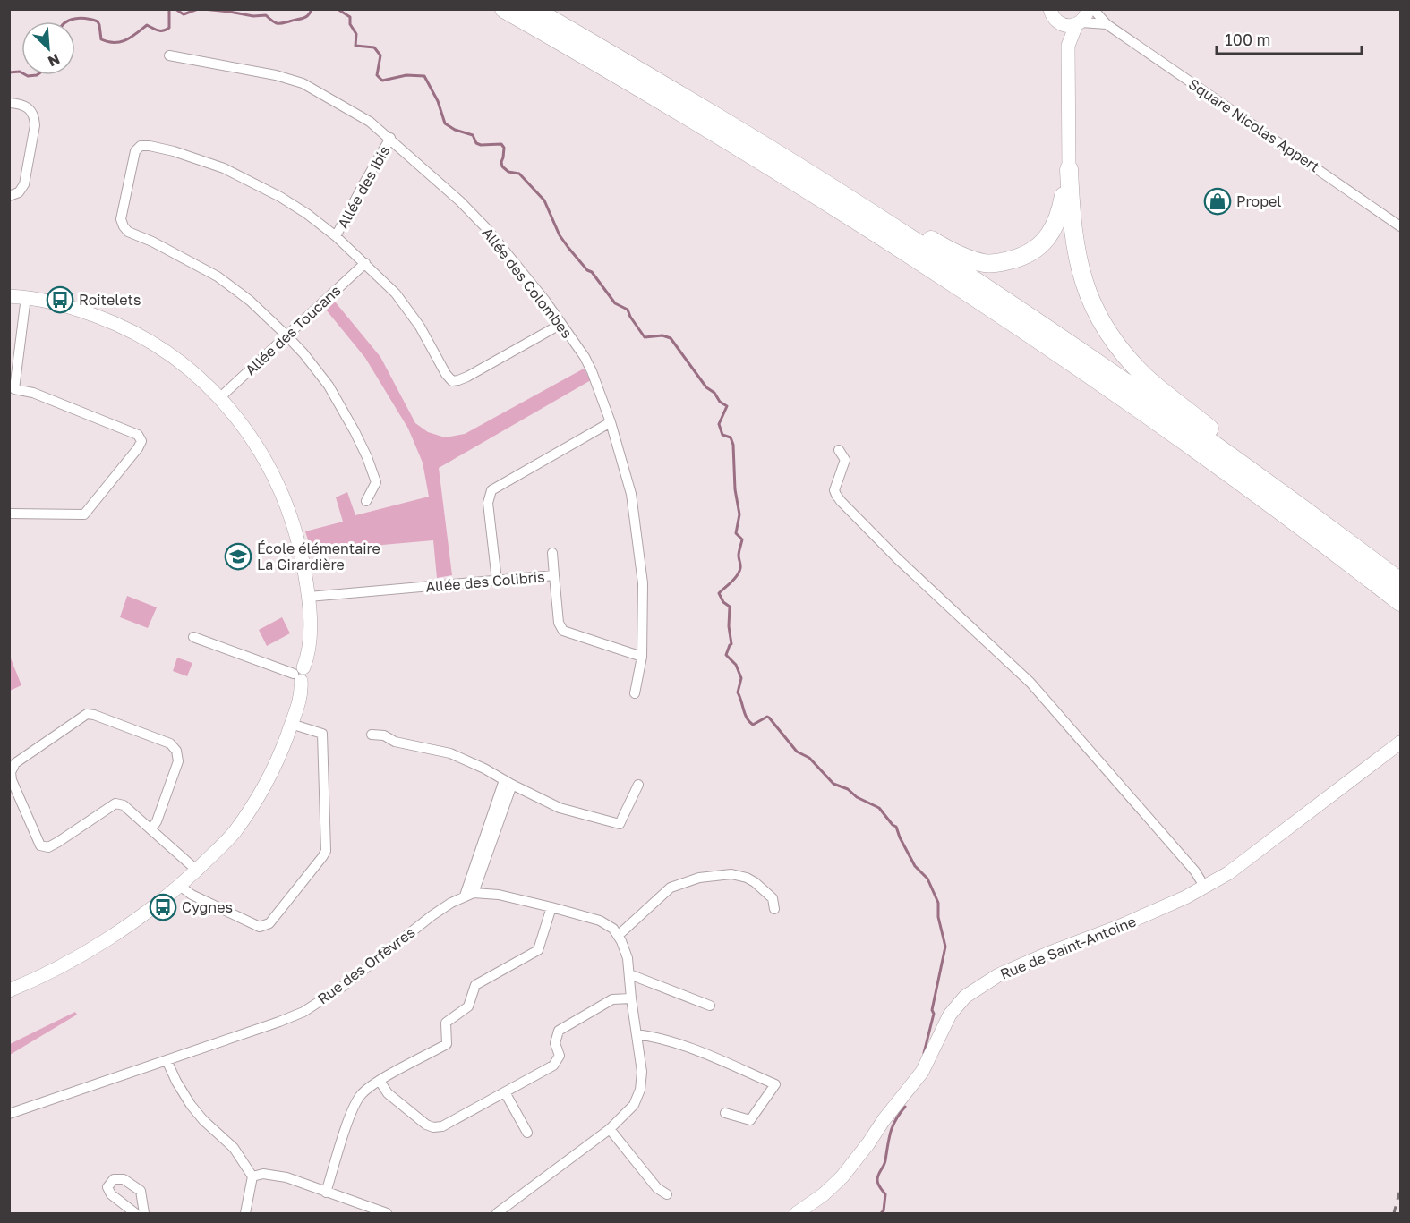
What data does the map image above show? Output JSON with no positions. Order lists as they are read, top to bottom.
{
  "streets": {
    "street": [
      "Square Nicolas Appert",
      "Allée des Ibis",
      "Allée des Colombes",
      "Allée des Toucans",
      "Allée des Colibris",
      "Rue de Saint-Antoine",
      "Rue des Orfèvres"
    ]
  },
  "crossings": [
    ["Allée des Ibis", "Allée des Colombes"],
    ["Allée des Colombes", "Allée des Colibris"]
  ],
  "places": {
    "shop": ["Propel"],
    "bus stop": ["Roitelets", "Cygnes"],
    "school or university": ["École élémentaire La Girardière"]
  },
  "scale_bar": "100 m",
  "north": "bottom right"
}
